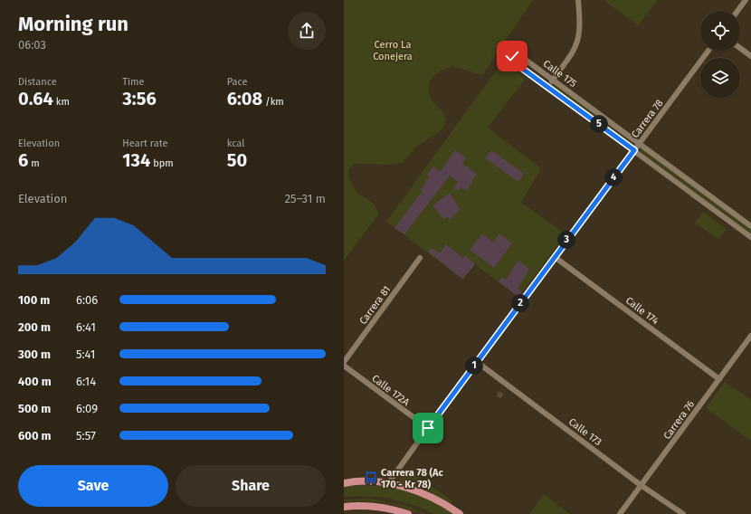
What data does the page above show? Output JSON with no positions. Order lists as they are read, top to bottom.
{
  "streets": {
    "street": [
      "Calle 175",
      "Carrera 78",
      "Carrera 81",
      "Calle 174",
      "Calle 172A",
      "Carrera 76",
      "Calle 173"
    ]
  },
  "crossings": [
    ["Calle 175", "Carrera 78"],
    ["Carrera 78", "Calle 174"],
    ["Carrera 78", "Calle 172A"],
    ["Carrera 78", "Calle 173"],
    ["Calle 174", "Carrera 76"],
    ["Carrera 76", "Calle 173"]
  ],
  "parks": ["Cerro La Conejera"],
  "places": {
    "bus stop": ["Carrera 78 (Ac 170 - Kr 78)"]
  },
  "page": {
    "heading": ["Morning run", "06:03"],
    "stats": [
      ["Distance", "0.64 km"],
      ["Time", "3:56"],
      ["Pace", "6:08 /km"],
      ["Elevation", "6 m"],
      ["Heart rate", "134 bpm"],
      ["kcal", "50"]
    ],
    "pins": [
      "5",
      "4",
      "3",
      "2",
      "1"
    ],
    "chart": ["Elevation", "25–31 m"],
    "list": [
      {
        "name": "100 m",
        "note": "6:06"
      },
      {
        "name": "200 m",
        "note": "6:41"
      },
      {
        "name": "300 m",
        "note": "5:41"
      },
      {
        "name": "400 m",
        "note": "6:14"
      },
      {
        "name": "500 m",
        "note": "6:09"
      },
      {
        "name": "600 m",
        "note": "5:57"
      }
    ],
    "buttons": ["Save", "Share"]
  }
}
